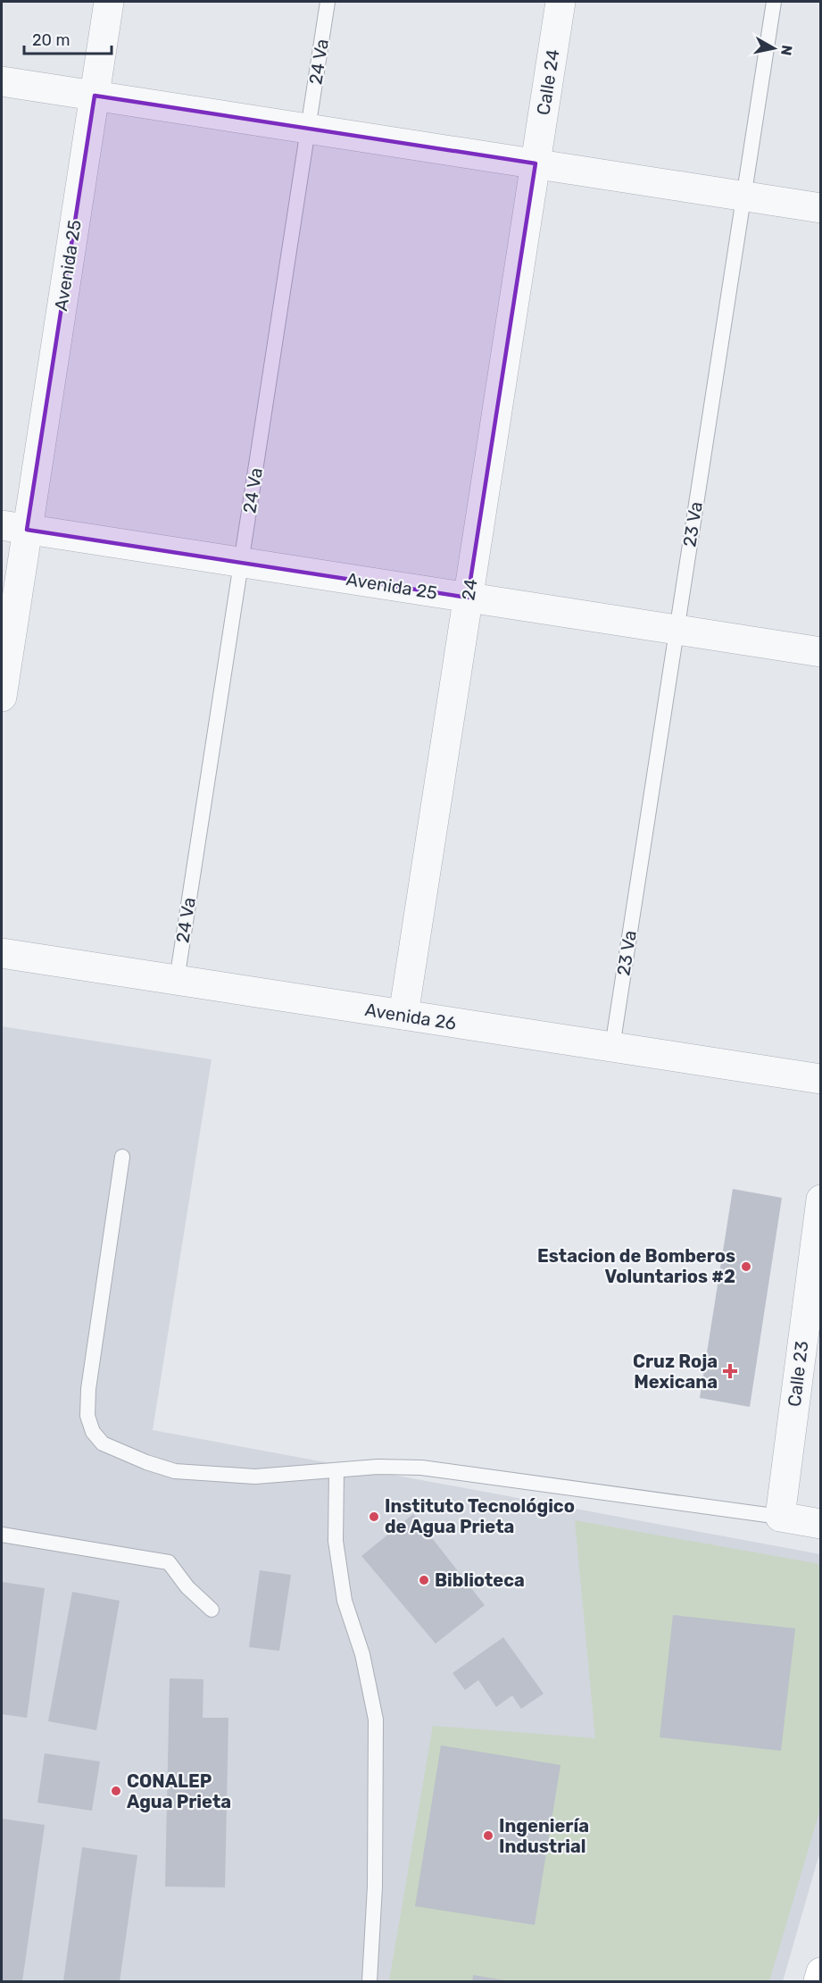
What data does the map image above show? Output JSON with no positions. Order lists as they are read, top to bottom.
{
  "streets": {
    "street": [
      "Calle 24",
      "Avenida 25",
      "24",
      "Avenida 26",
      "Calle 23"
    ],
    "lane": ["24 Va", "23 Va"]
  },
  "crossings": [
    ["24 Va", "Avenida 25"],
    ["24 Va", "Avenida 26"],
    ["Calle 24", "24"],
    ["Avenida 25", "23 Va"],
    ["Avenida 25", "24"],
    ["23 Va", "Avenida 26"],
    ["24", "Avenida 26"]
  ],
  "places": {
    "other": [
      "Estacion de Bomberos Voluntarios #2",
      "Instituto Tecnológico de Agua Prieta",
      "Biblioteca",
      "CONALEP Agua Prieta",
      "Ingeniería Industrial"
    ],
    "health": ["Cruz Roja Mexicana"]
  },
  "scale_bar": "20 m",
  "north": "right"
}
